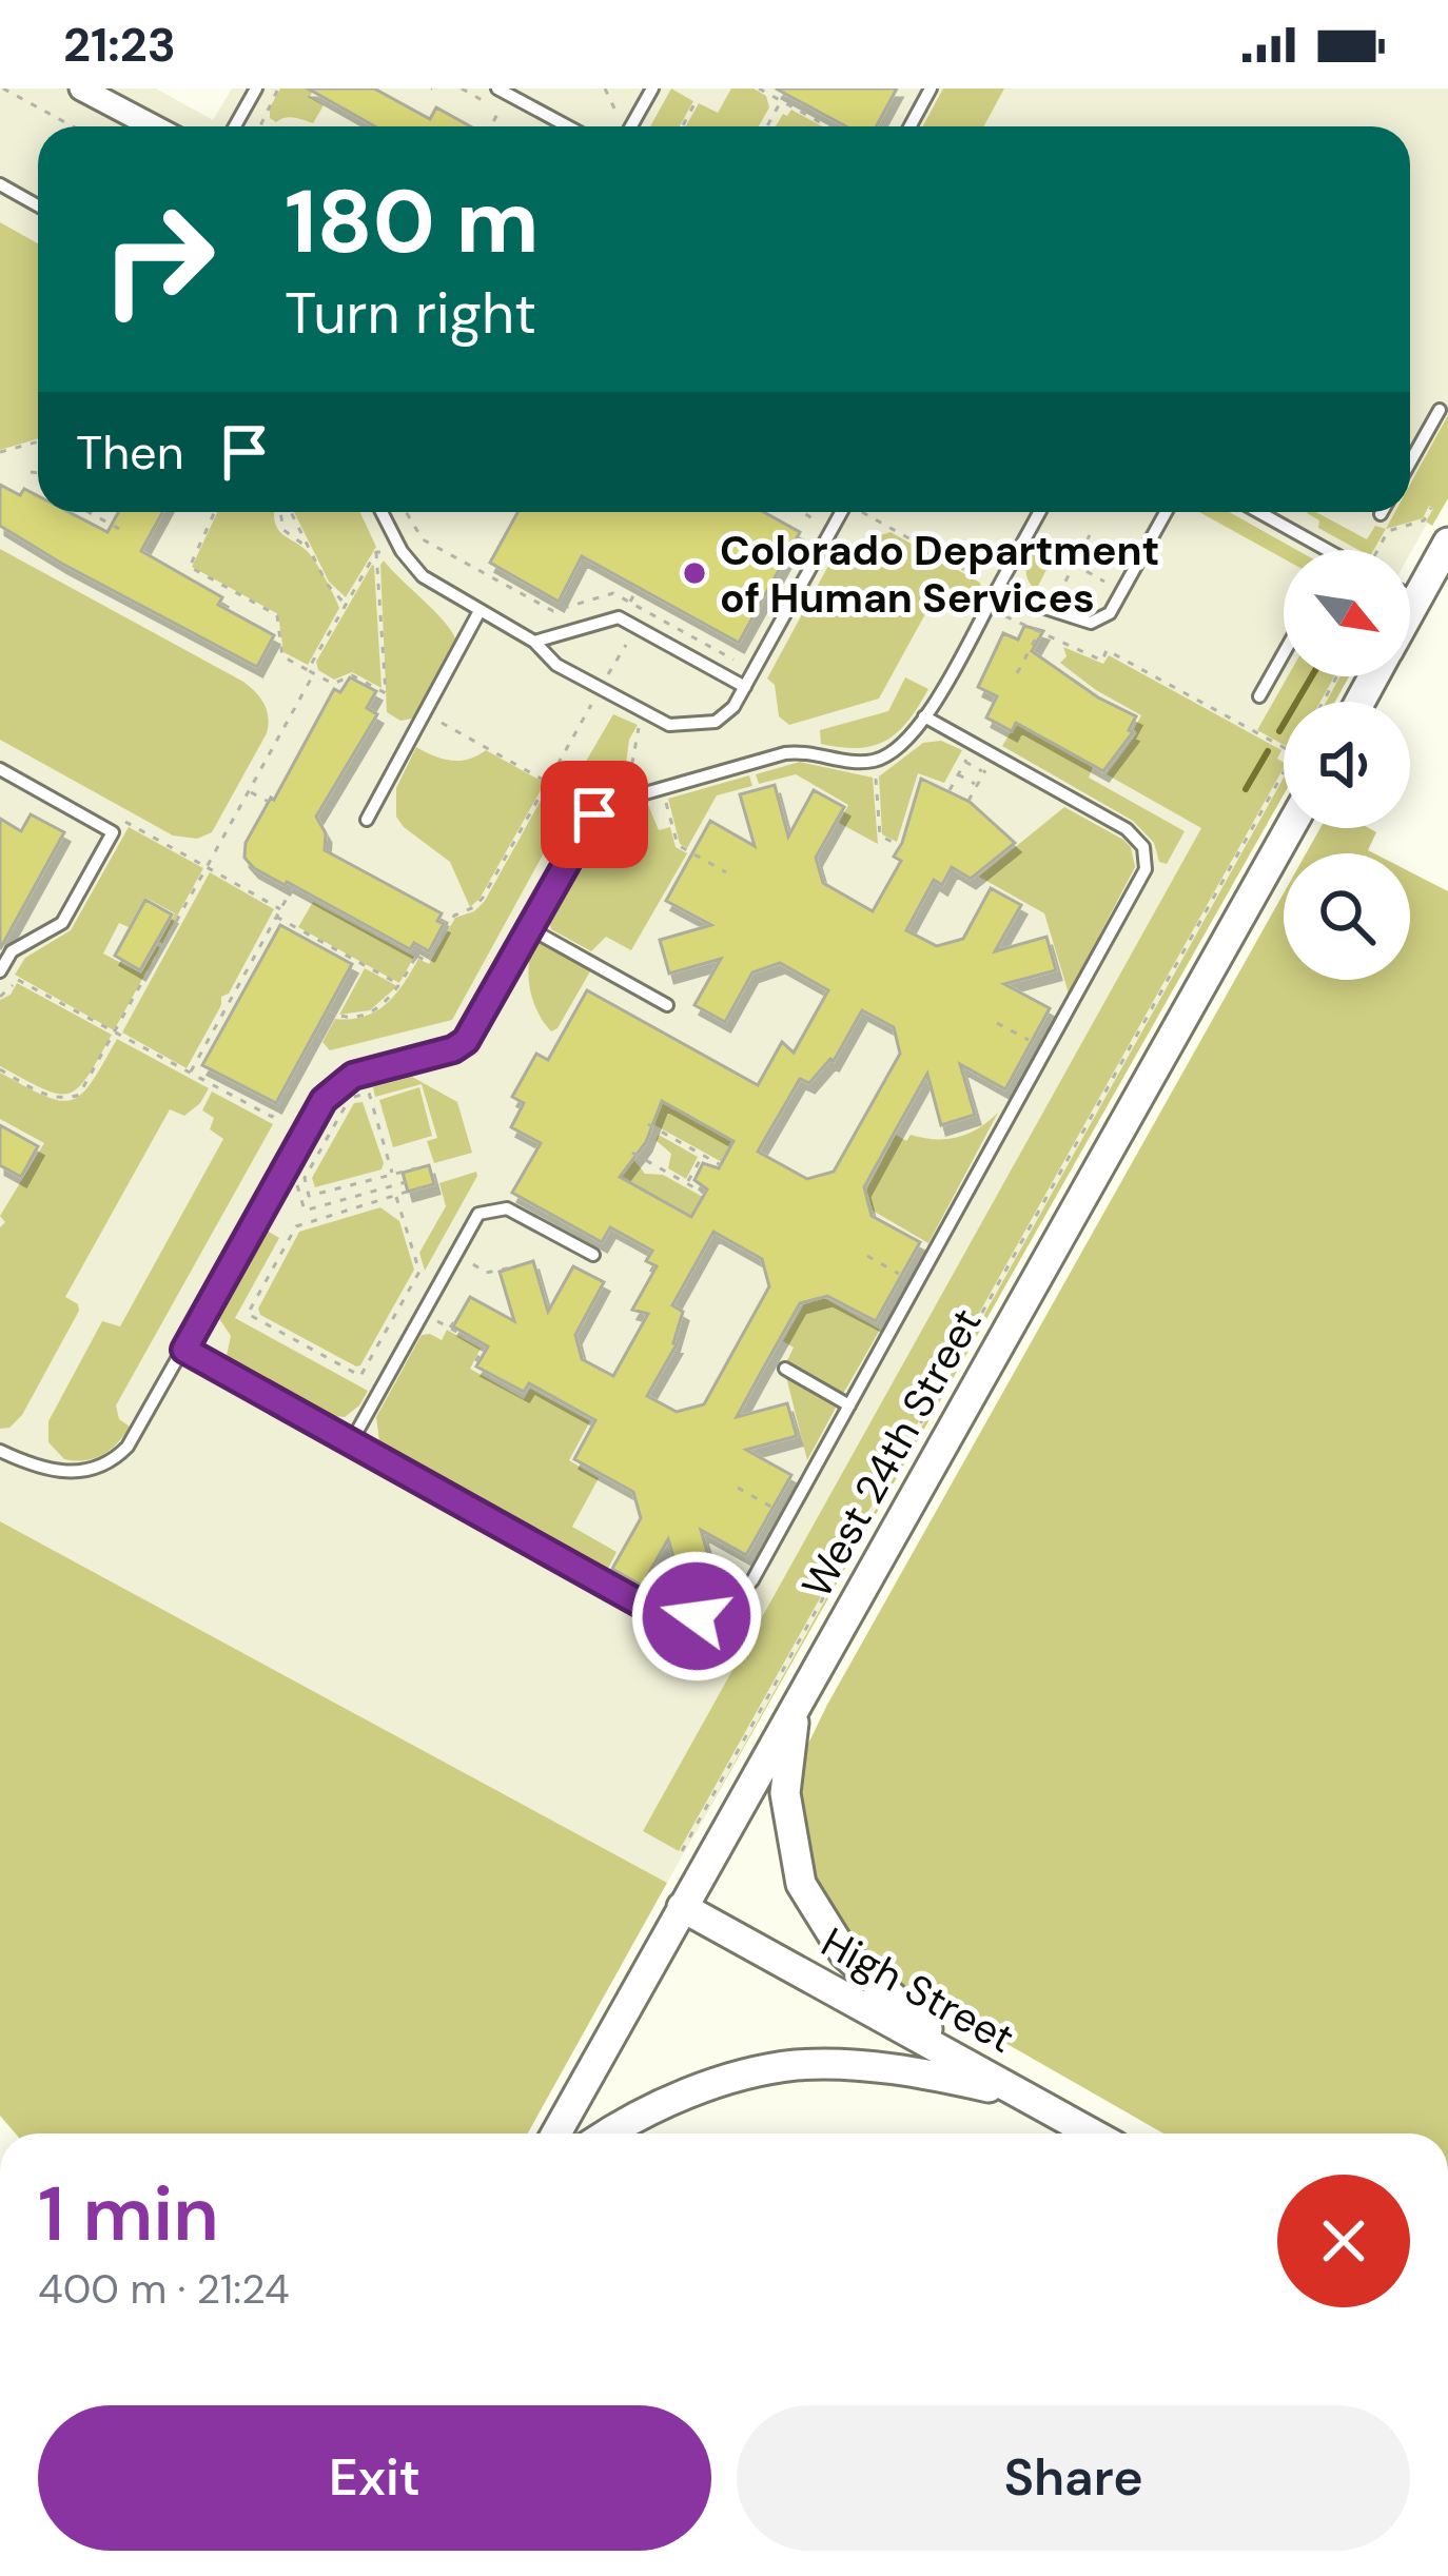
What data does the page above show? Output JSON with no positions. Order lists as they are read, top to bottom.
{
  "streets": {
    "street": ["West 24th Street", "High Street"]
  },
  "crossings": [
    ["West 24th Street", "High Street"]
  ],
  "places": ["Colorado Department of Human Services"],
  "north": "bottom right",
  "page": {
    "status": "21:23",
    "turn": ["180 m", "Turn right"],
    "then": "Then",
    "heading": ["1 min", "400 m · 21:24"],
    "buttons": ["Exit", "Share"]
  }
}
